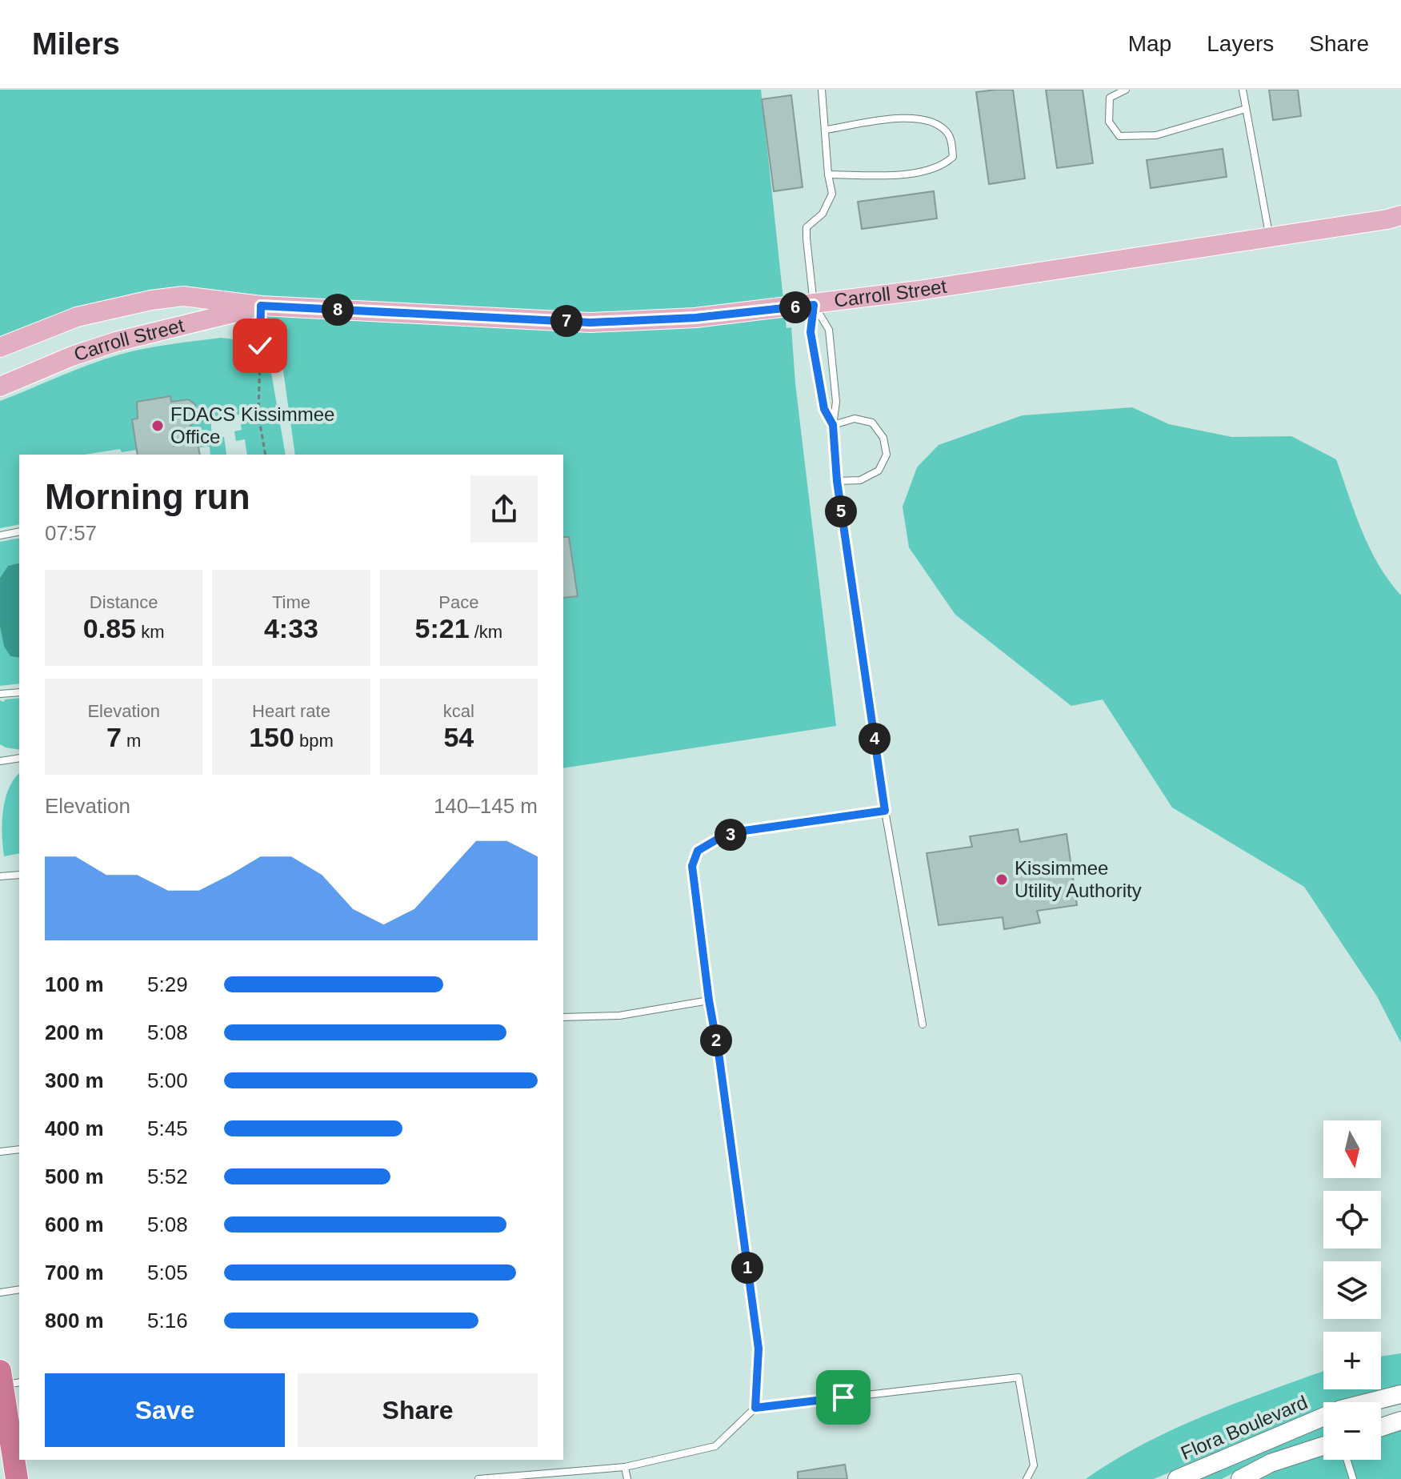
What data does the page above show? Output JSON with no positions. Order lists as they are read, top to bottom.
{
  "streets": {
    "main road": ["Carroll Street"],
    "street": ["Flora Boulevard"]
  },
  "places": ["FDACS Kissimmee Office", "Kissimmee Utility Authority"],
  "north": "bottom",
  "page": {
    "header": "Milers",
    "nav": ["Map", "Layers", "Share"],
    "pins": [
      "6",
      "8",
      "7",
      "5",
      "4",
      "3",
      "2",
      "1"
    ],
    "heading": ["Morning run", "07:57"],
    "stats": [
      ["Distance", "0.85 km"],
      ["Time", "4:33"],
      ["Pace", "5:21 /km"],
      ["Elevation", "7 m"],
      ["Heart rate", "150 bpm"],
      ["kcal", "54"]
    ],
    "chart": ["Elevation", "140–145 m"],
    "list": [
      {
        "name": "100 m",
        "note": "5:29"
      },
      {
        "name": "200 m",
        "note": "5:08"
      },
      {
        "name": "300 m",
        "note": "5:00"
      },
      {
        "name": "400 m",
        "note": "5:45"
      },
      {
        "name": "500 m",
        "note": "5:52"
      },
      {
        "name": "600 m",
        "note": "5:08"
      },
      {
        "name": "700 m",
        "note": "5:05"
      },
      {
        "name": "800 m",
        "note": "5:16"
      }
    ],
    "map_buttons": ["+", "−"],
    "buttons": ["Save", "Share"]
  }
}
